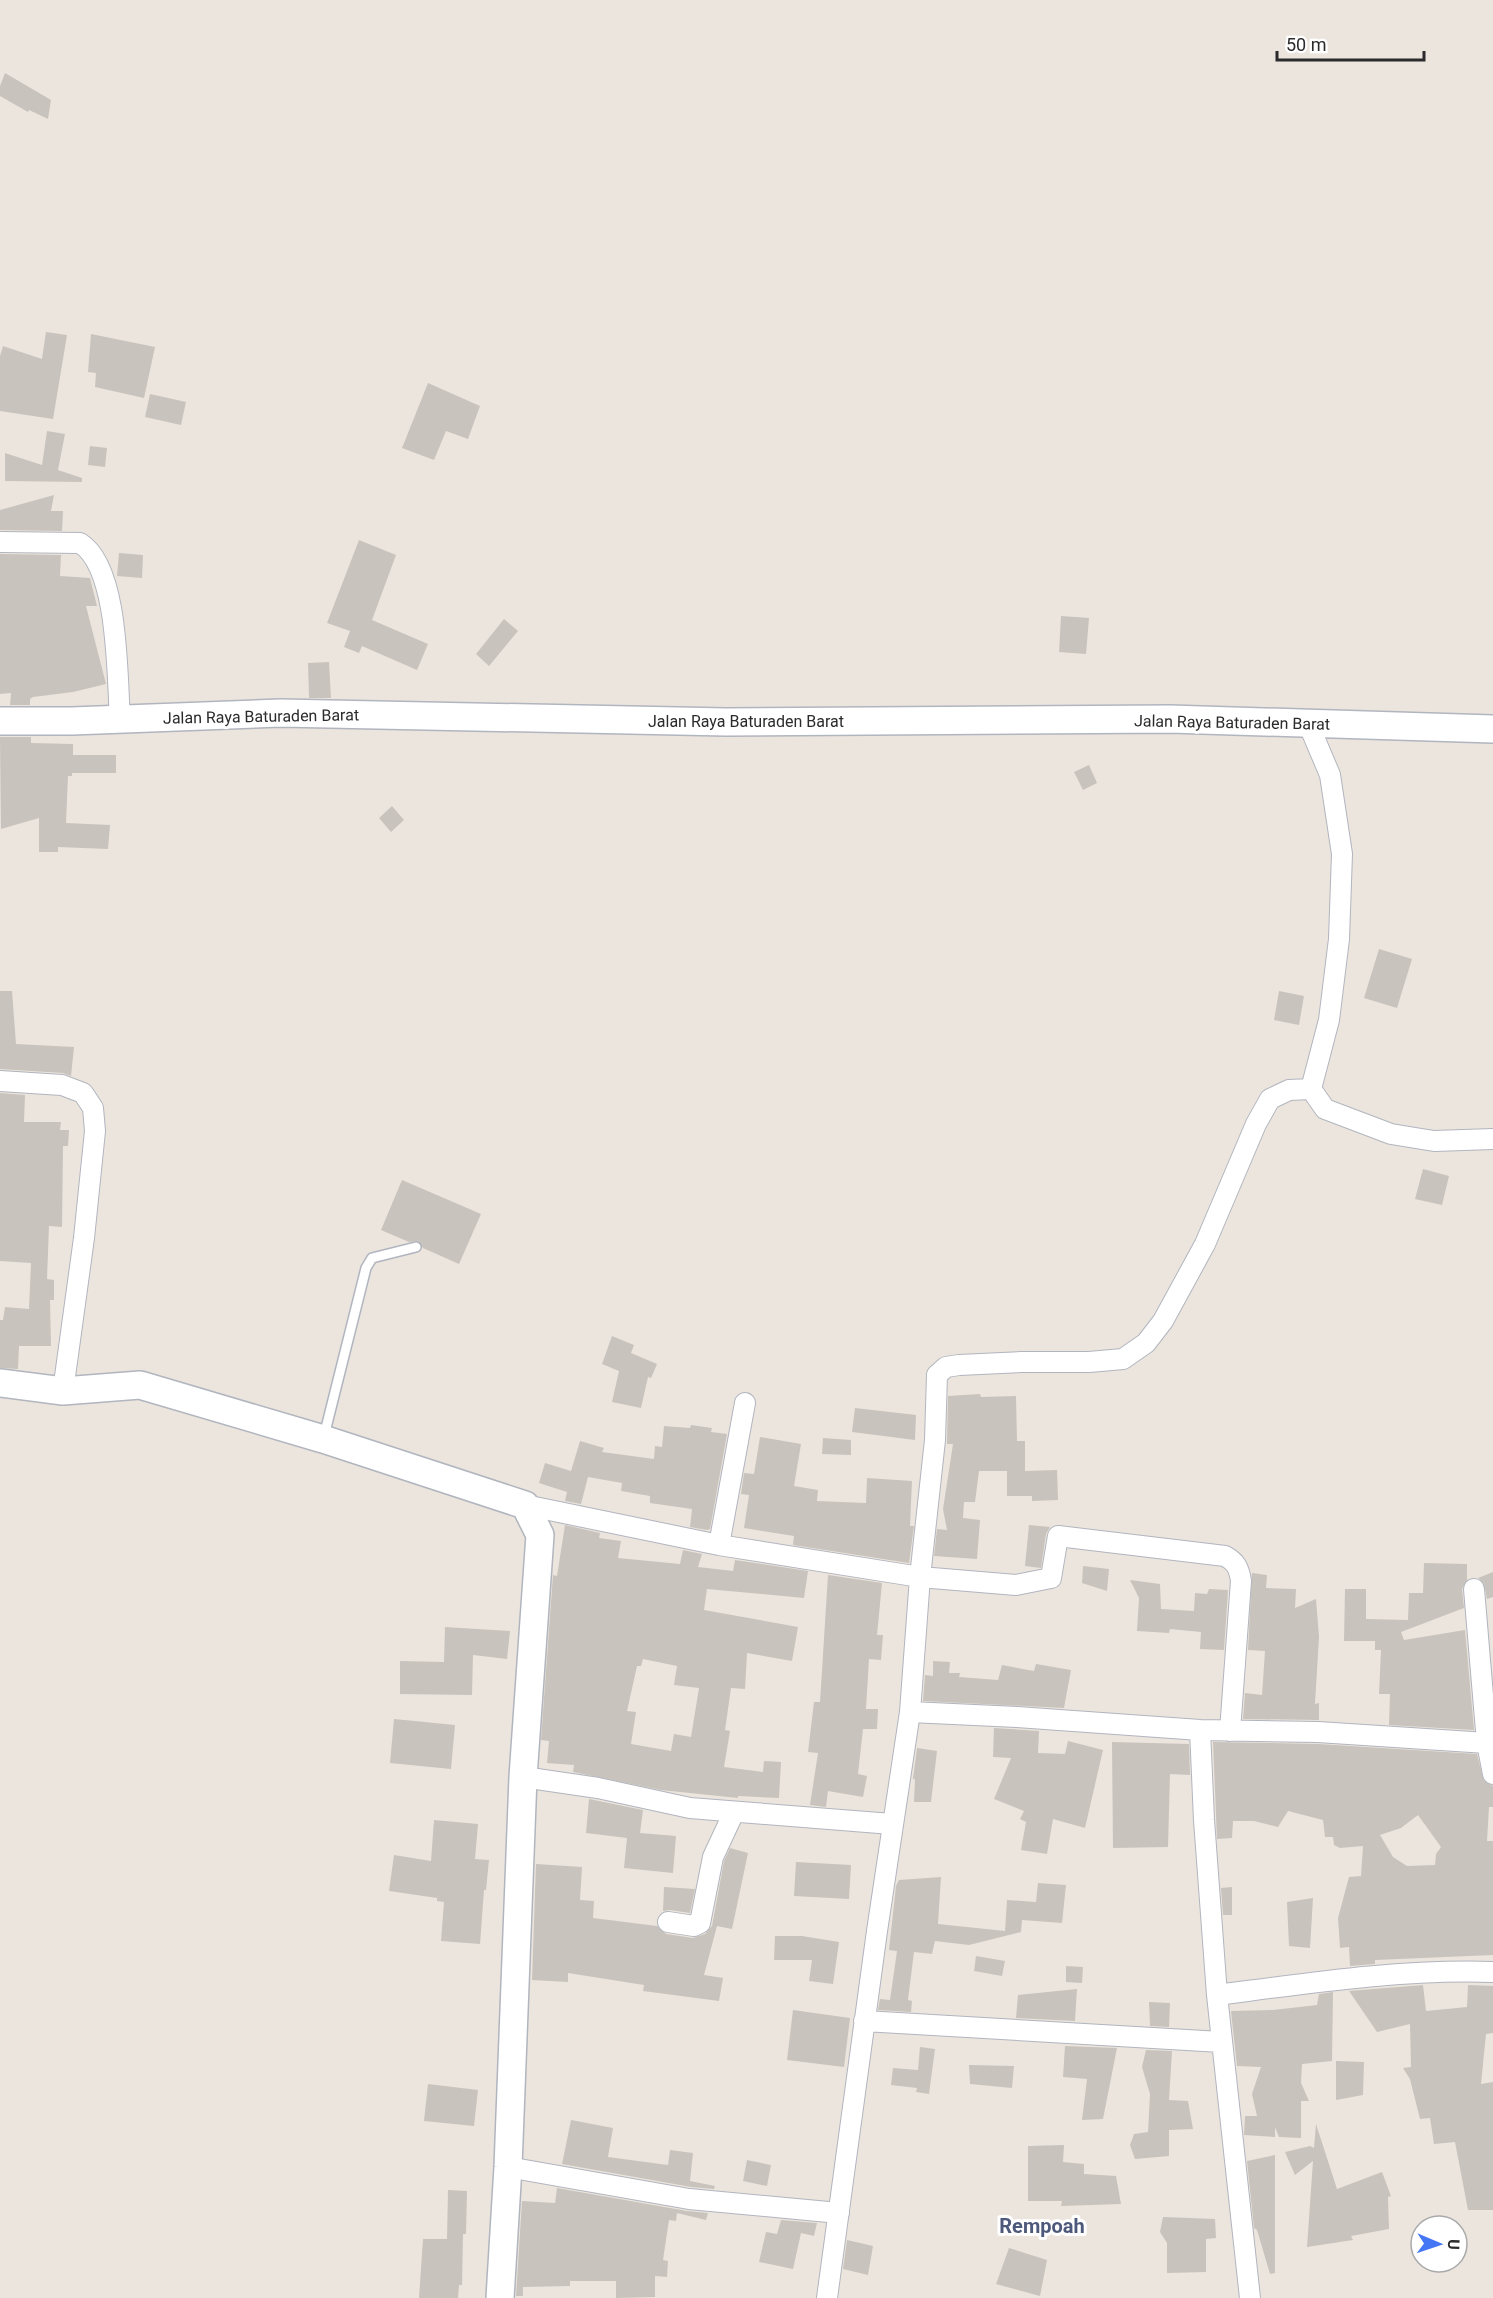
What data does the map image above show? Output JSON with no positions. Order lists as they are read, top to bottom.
{
  "streets": {
    "street": ["Jalan Raya Baturaden Barat"]
  },
  "districts": ["Rempoah"],
  "scale_bar": "50 m",
  "north": "right"
}
